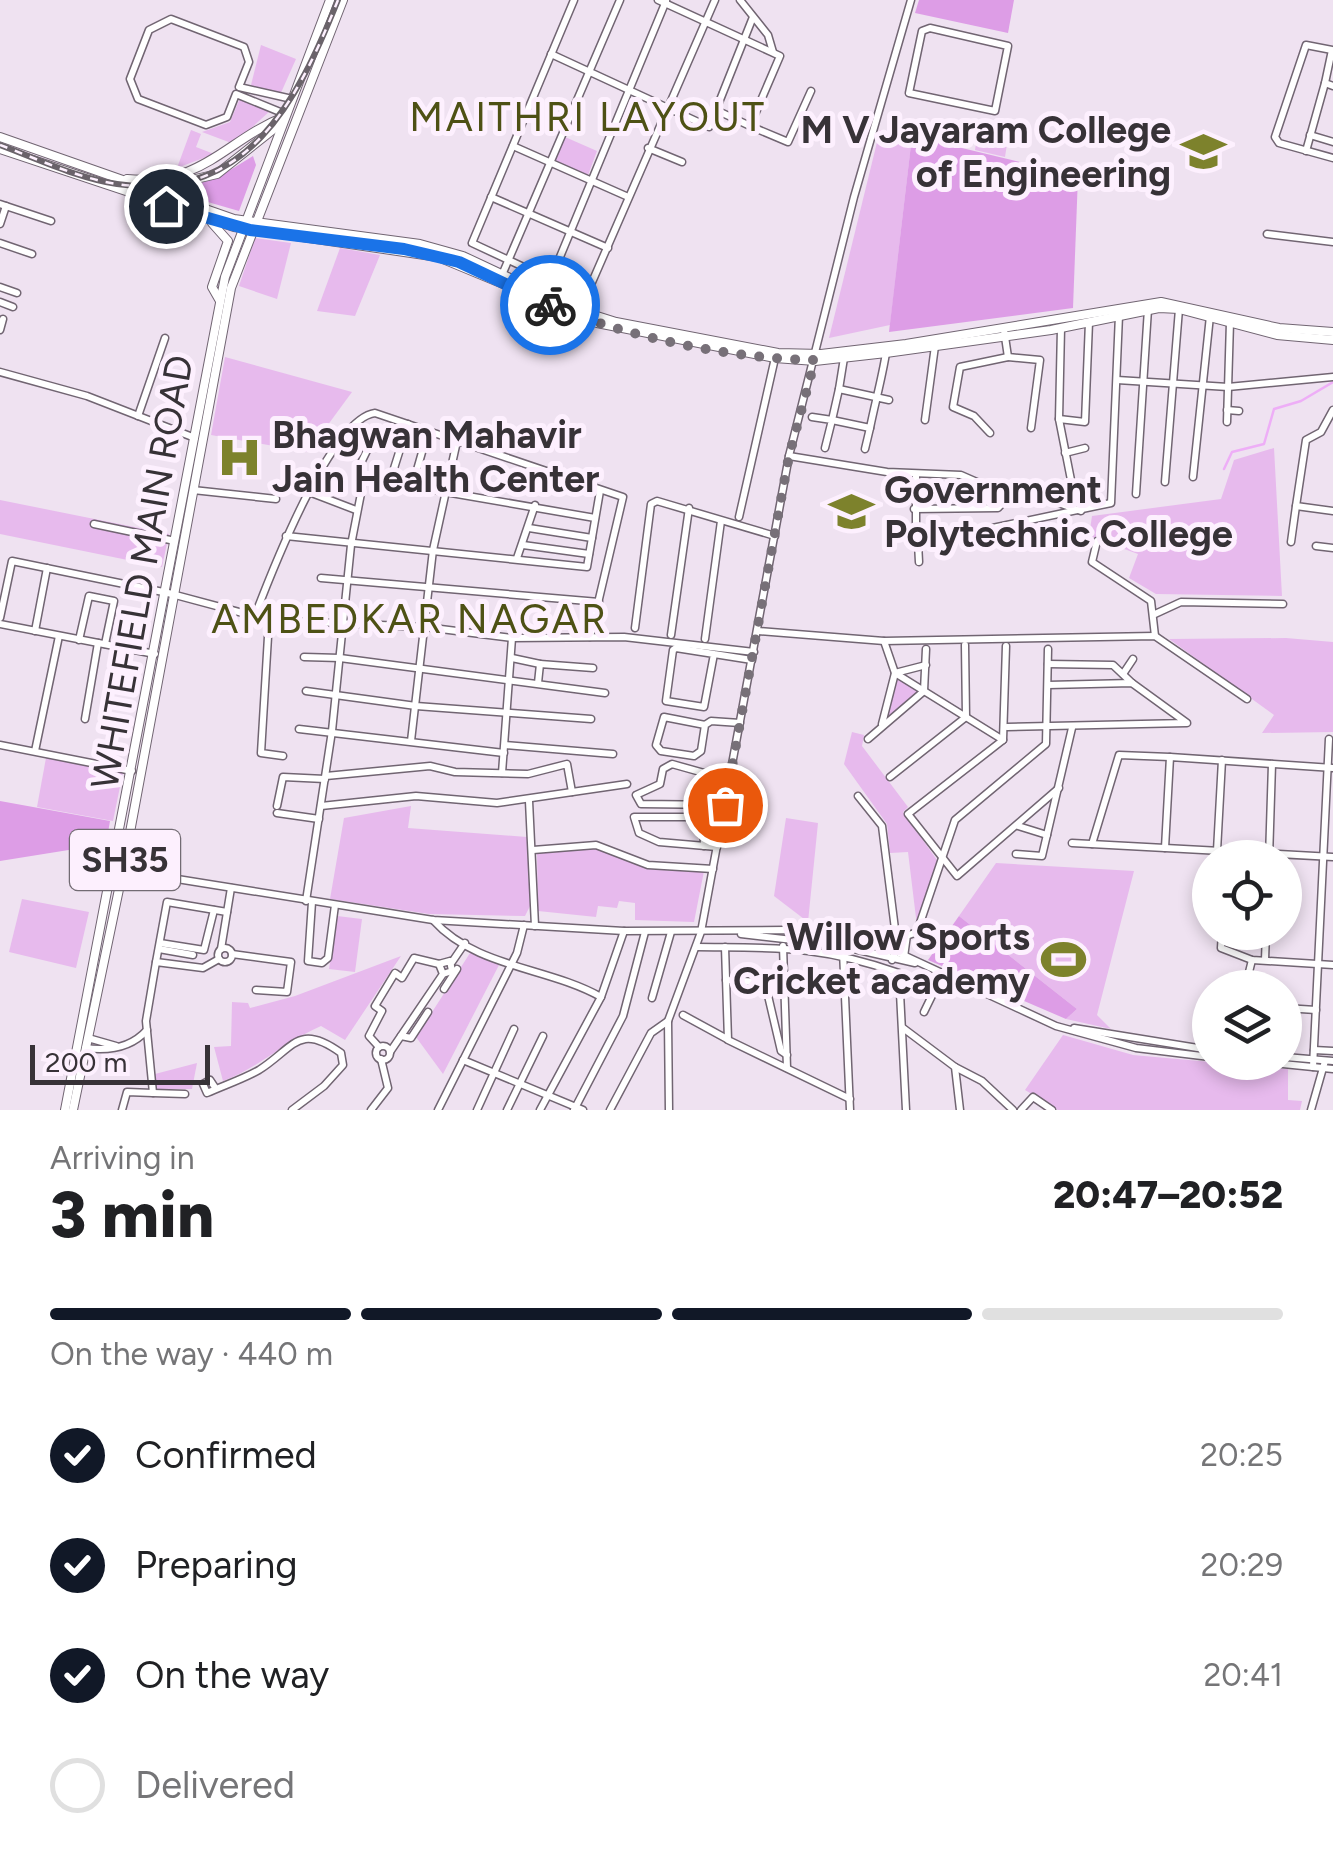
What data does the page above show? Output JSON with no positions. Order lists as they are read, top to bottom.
{
  "streets": {
    "main road": ["WHITEFIELD MAIN ROAD", "SH35"]
  },
  "crossings": [
    ["WHITEFIELD MAIN ROAD", "SH35"]
  ],
  "districts": ["MAITHRI LAYOUT", "AMBEDKAR NAGAR"],
  "places": {
    "school or university": ["M V Jayaram College of Engineering", "Government Polytechnic College"],
    "hospital": ["Bhagwan Mahavir Jain Health Center"],
    "sports": ["Willow Sports Cricket academy"]
  },
  "scale_bar": "200 m",
  "page": {
    "scale": "200 m",
    "heading": ["3 min", "Arriving in", "20:47–20:52"],
    "bar": "On the way · 440 m",
    "list": [
      ["Confirmed", "20:25"],
      ["Preparing", "20:29"],
      ["On the way", "20:41"],
      "Delivered"
    ]
  }
}
